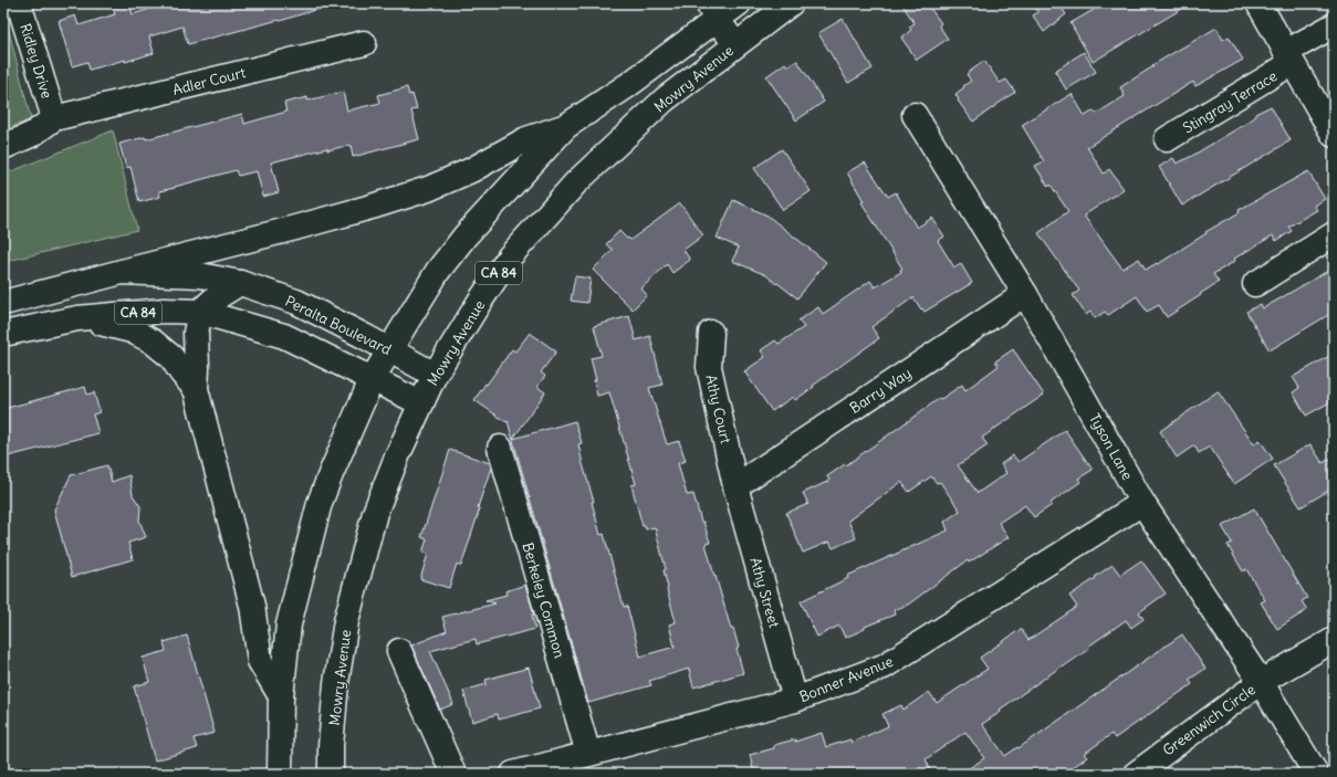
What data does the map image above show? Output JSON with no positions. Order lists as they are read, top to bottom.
{
  "streets": {
    "main road": [
      "Ridley Drive",
      "Mowry Avenue",
      "Adler Court",
      "Stingray Terrace",
      "CA 84",
      "Peralta Boulevard",
      "Barry Way",
      "Athy Court",
      "Tyson Lane",
      "Athy Street",
      "Berkeley Common",
      "Bonner Avenue",
      "Greenwich Circle"
    ]
  },
  "crossings": [
    ["Ridley Drive", "Adler Court"],
    ["Mowry Avenue", "CA 84"],
    ["Mowry Avenue", "Peralta Boulevard"],
    ["Barry Way", "Athy Court"],
    ["Barry Way", "Tyson Lane"],
    ["Barry Way", "Athy Street"],
    ["Athy Court", "Athy Street"],
    ["Tyson Lane", "Bonner Avenue"],
    ["Tyson Lane", "Greenwich Circle"],
    ["Athy Street", "Bonner Avenue"],
    ["Berkeley Common", "Bonner Avenue"]
  ]
}
